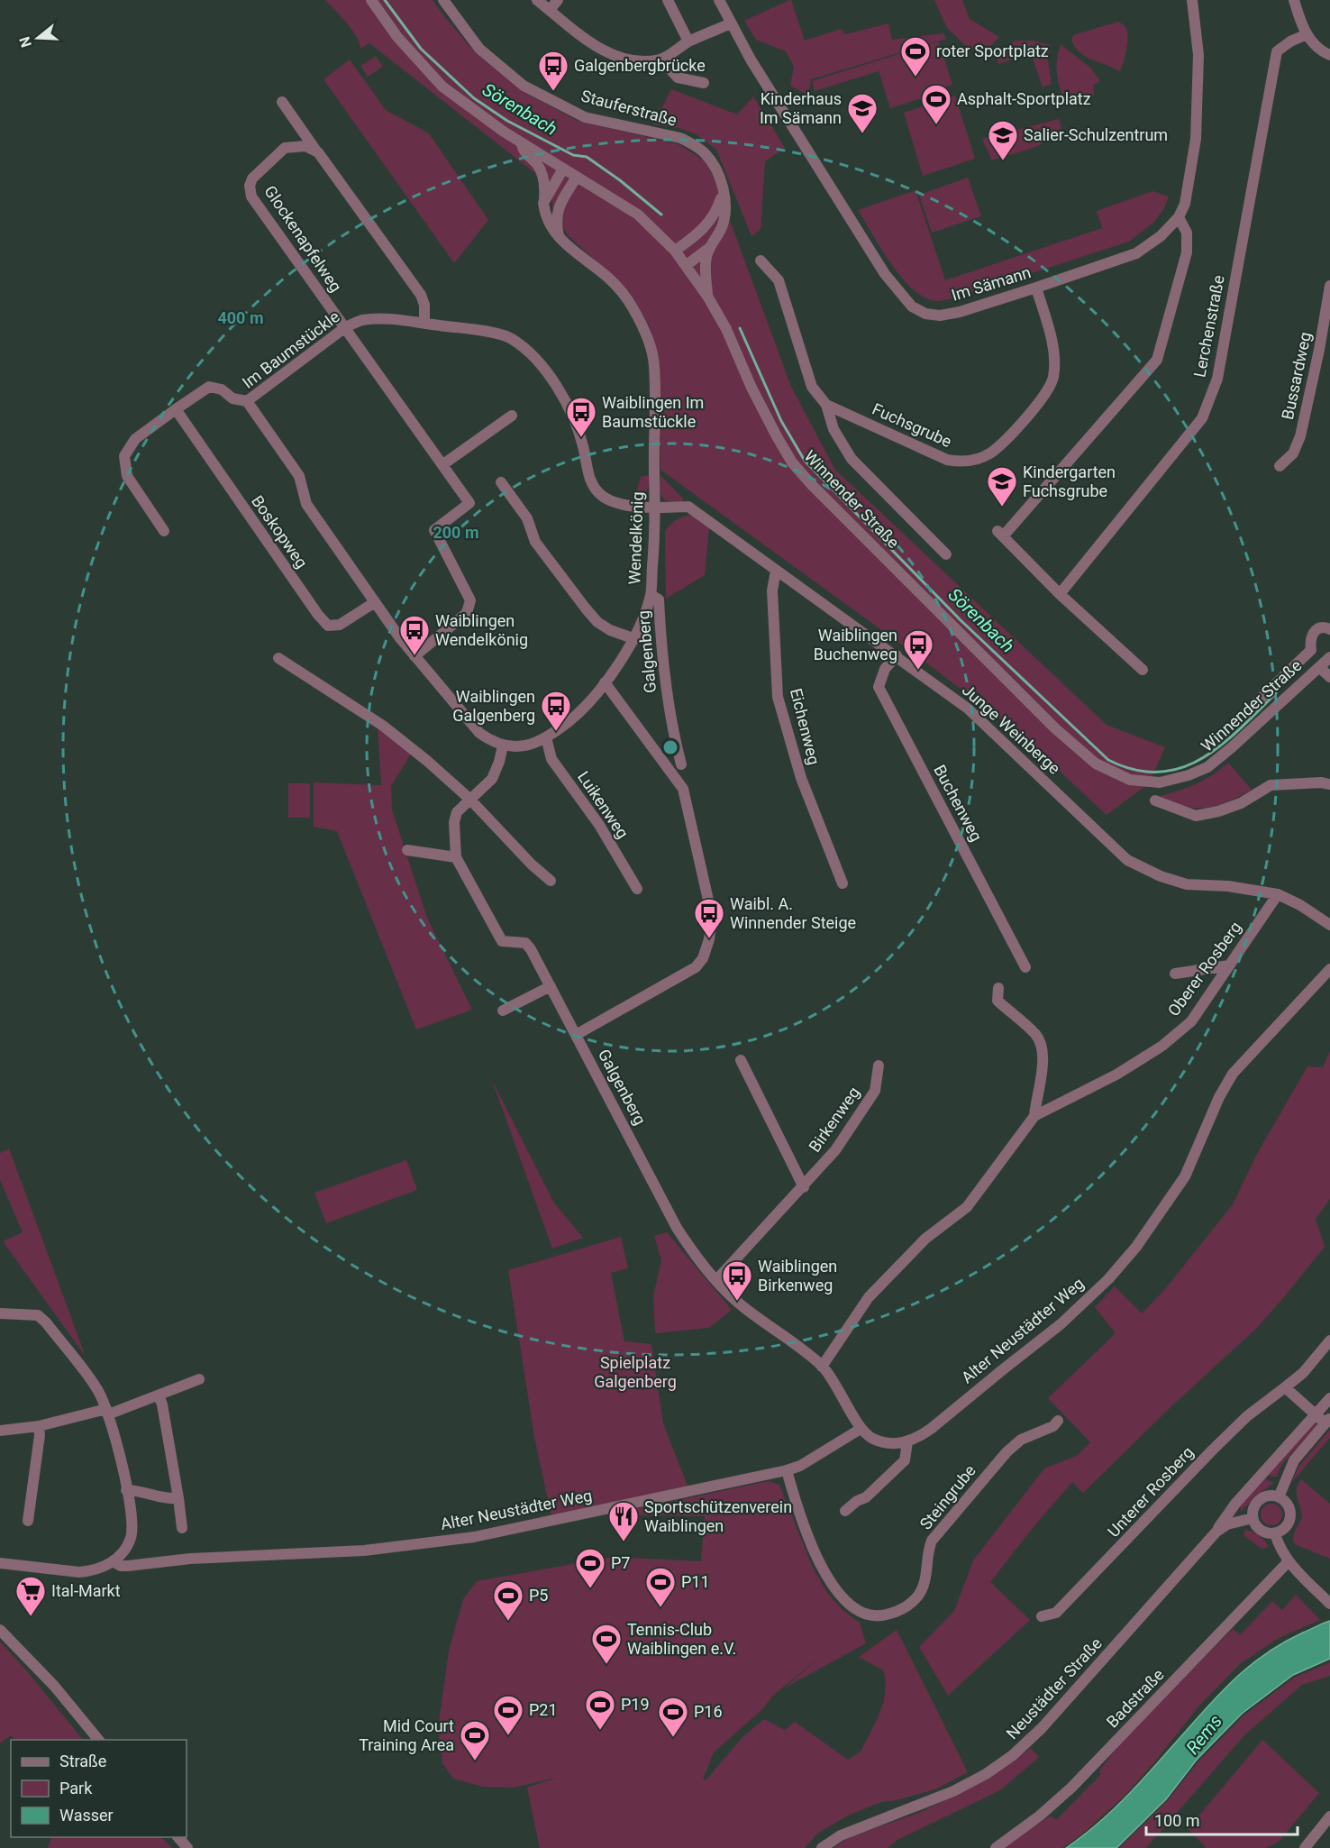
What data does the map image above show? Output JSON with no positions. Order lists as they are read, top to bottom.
{
  "streets": {
    "street": [
      "Stauferstraße",
      "Glockenapfelweg",
      "Im Sämann",
      "Lerchenstraße",
      "Im Baumstückle",
      "Bussardweg",
      "Fuchsgrube",
      "Winnender Straße",
      "Boskopweg",
      "Wendelkönig",
      "Galgenberg",
      "Eichenweg",
      "Junge Weinberge",
      "Buchenweg",
      "Luikenweg",
      "Oberer Rosberg",
      "Birkenweg",
      "Alter Neustädter Weg",
      "Unterer Rosberg",
      "Steingrube",
      "Neustädter Straße",
      "Badstraße"
    ]
  },
  "crossings": [
    ["Stauferstraße", "Winnender Straße"],
    ["Glockenapfelweg", "Im Baumstückle"],
    ["Im Sämann", "Fuchsgrube"],
    ["Im Baumstückle", "Boskopweg"],
    ["Im Baumstückle", "Wendelkönig"],
    ["Im Baumstückle", "Junge Weinberge"],
    ["Winnender Straße", "Wendelkönig"],
    ["Wendelkönig", "Galgenberg"],
    ["Wendelkönig", "Junge Weinberge"],
    ["Wendelkönig", "Luikenweg"],
    ["Galgenberg", "Oberer Rosberg"],
    ["Galgenberg", "Birkenweg"],
    ["Galgenberg", "Alter Neustädter Weg"],
    ["Eichenweg", "Junge Weinberge"],
    ["Junge Weinberge", "Buchenweg"],
    ["Junge Weinberge", "Oberer Rosberg"],
    ["Alter Neustädter Weg", "Steingrube"]
  ],
  "water": ["Sörenbach", "Rems"],
  "parks": ["Spielplatz Galgenberg"],
  "places": {
    "sports": [
      "roter Sportplatz",
      "Asphalt-Sportplatz",
      "P7",
      "P11",
      "P5",
      "Tennis-Club Waiblingen e.V.",
      "P19",
      "P21",
      "P16",
      "Mid Court Training Area"
    ],
    "bus stop": [
      "Galgenbergbrücke",
      "Waiblingen Im Baumstückle",
      "Waiblingen Wendelkönig",
      "Waiblingen Buchenweg",
      "Waiblingen Galgenberg",
      "Waibl. A. Winnender Steige",
      "Waiblingen Birkenweg"
    ],
    "school or university": ["Kinderhaus Im Sämann", "Salier-Schulzentrum", "Kindergarten Fuchsgrube"],
    "restaurant": ["Sportschützenverein Waiblingen"],
    "supermarket": ["Ital-Markt"]
  },
  "legend": ["Straße", "Park", "Wasser"],
  "scale_bar": "100 m",
  "north": "left",
  "rings": ["400 m", "200 m"]
}
